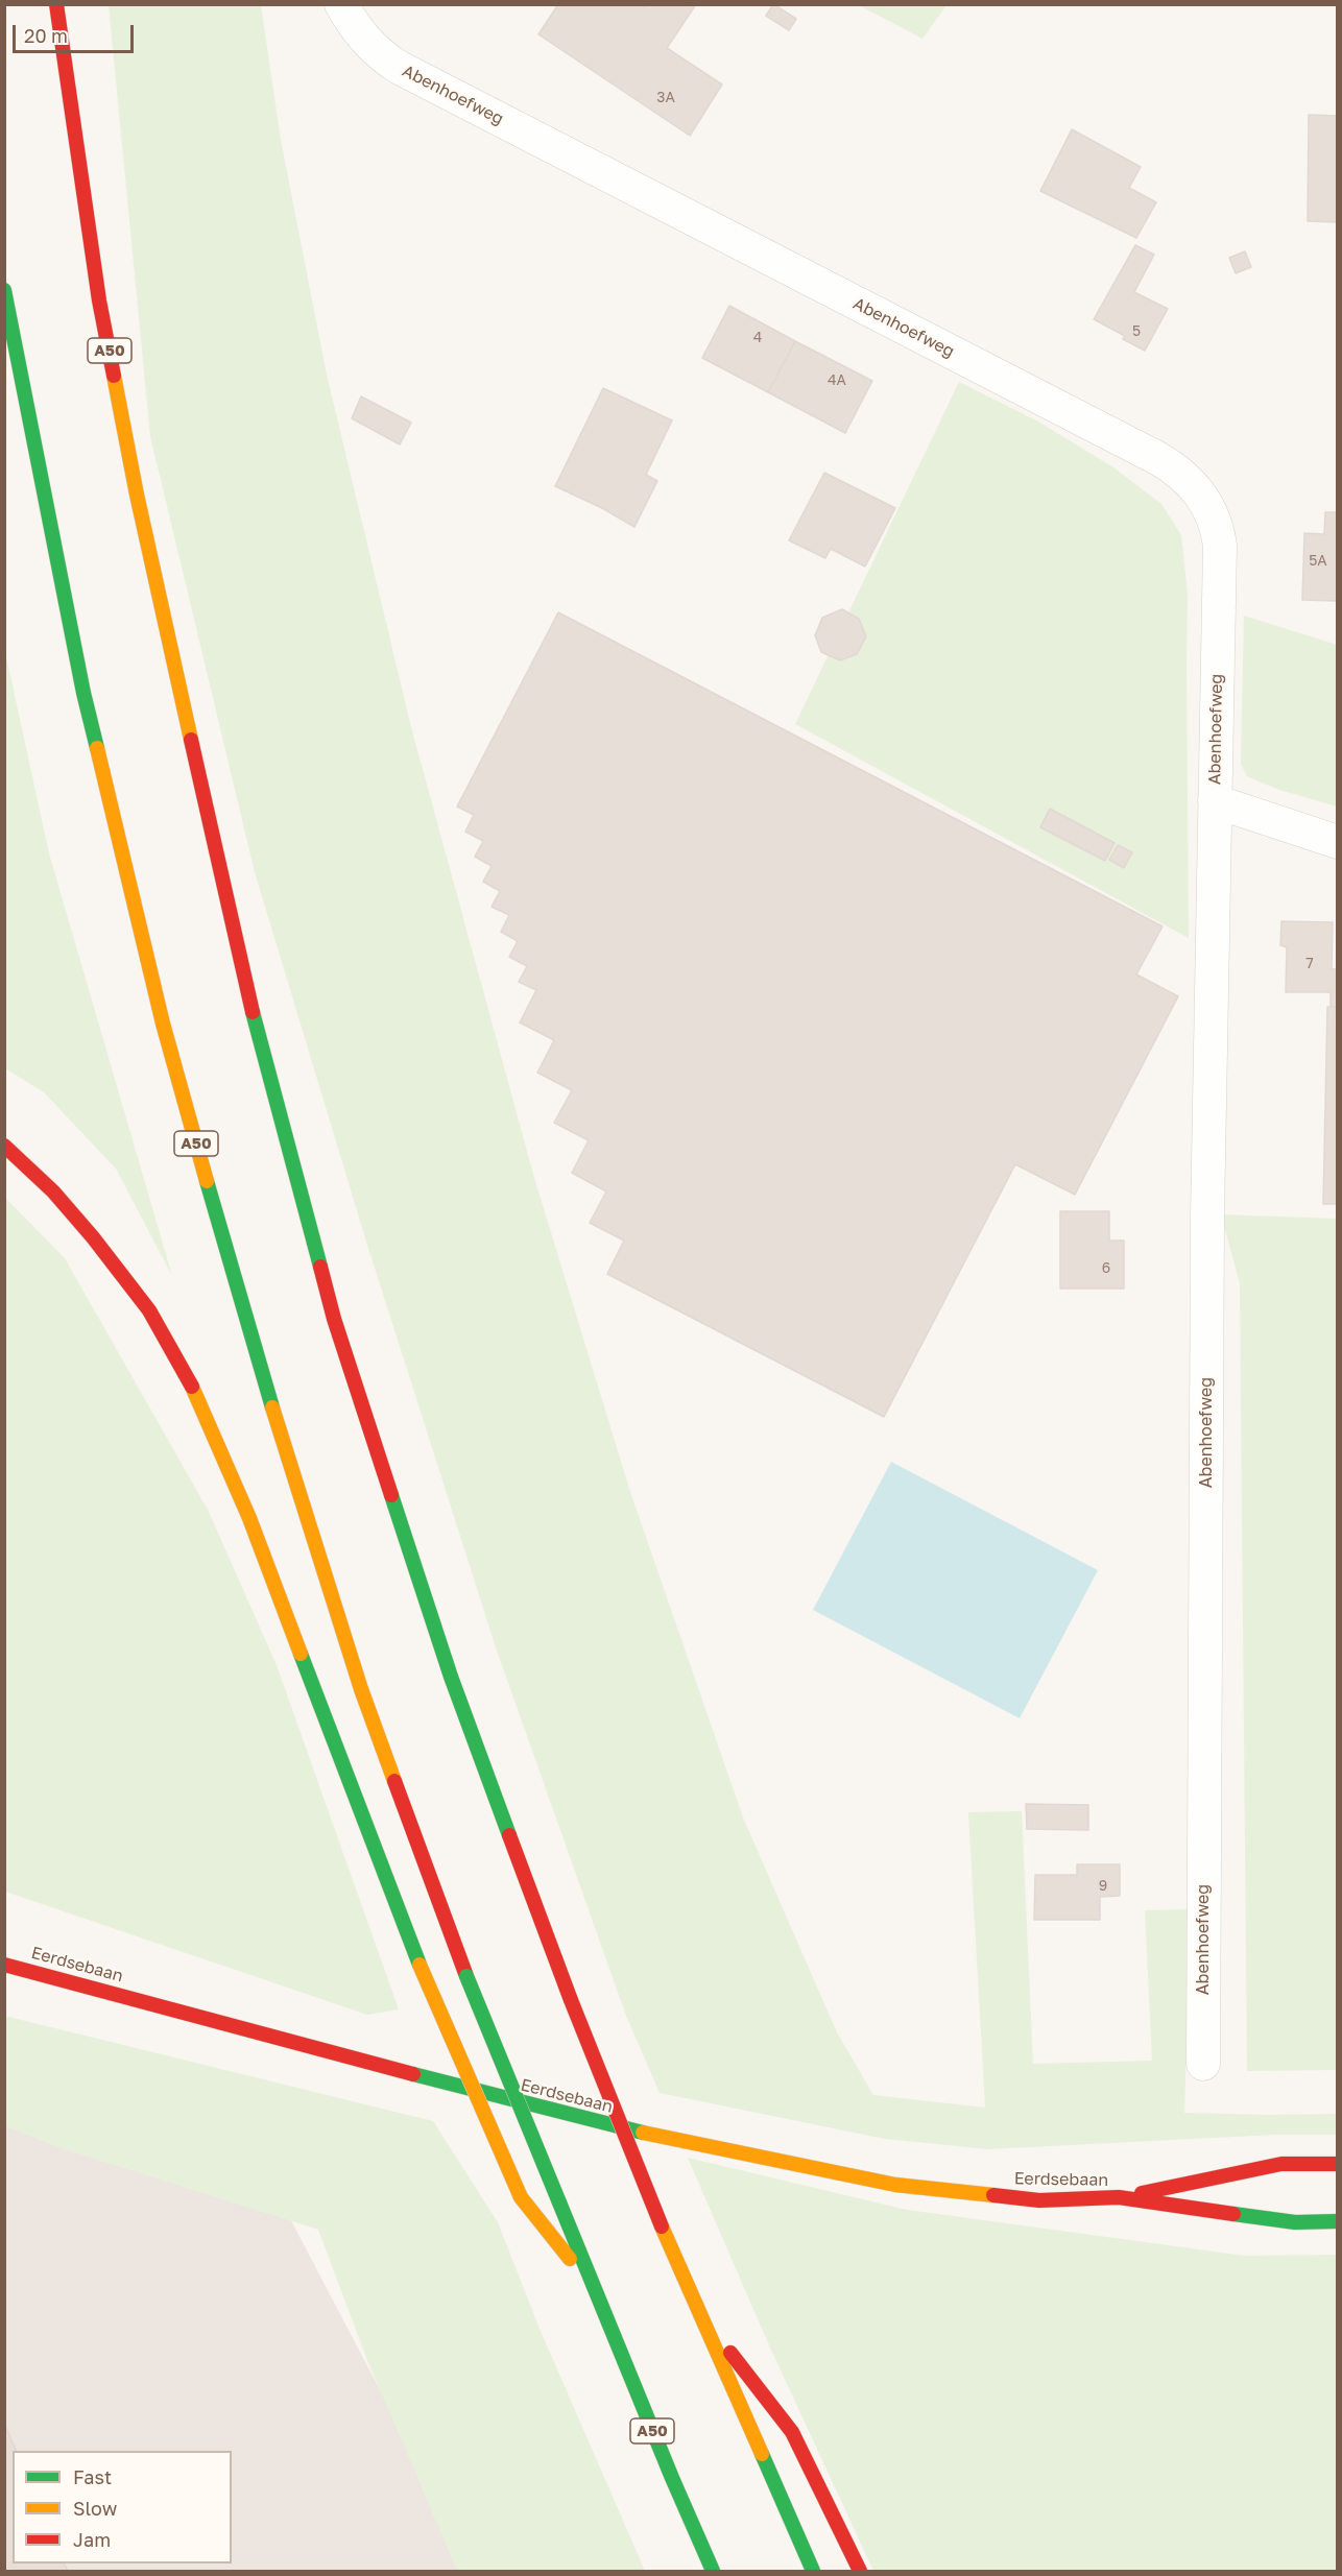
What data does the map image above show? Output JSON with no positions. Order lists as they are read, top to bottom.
{
  "streets": {
    "main road": ["A50", "Eerdsebaan"],
    "street": ["Abenhoefweg"]
  },
  "house_numbers": [
    "3A",
    "5",
    "4",
    "4A",
    "5A",
    "7",
    "6",
    "9"
  ],
  "legend": ["Fast", "Slow", "Jam"],
  "scale_bar": "20 m"
}
